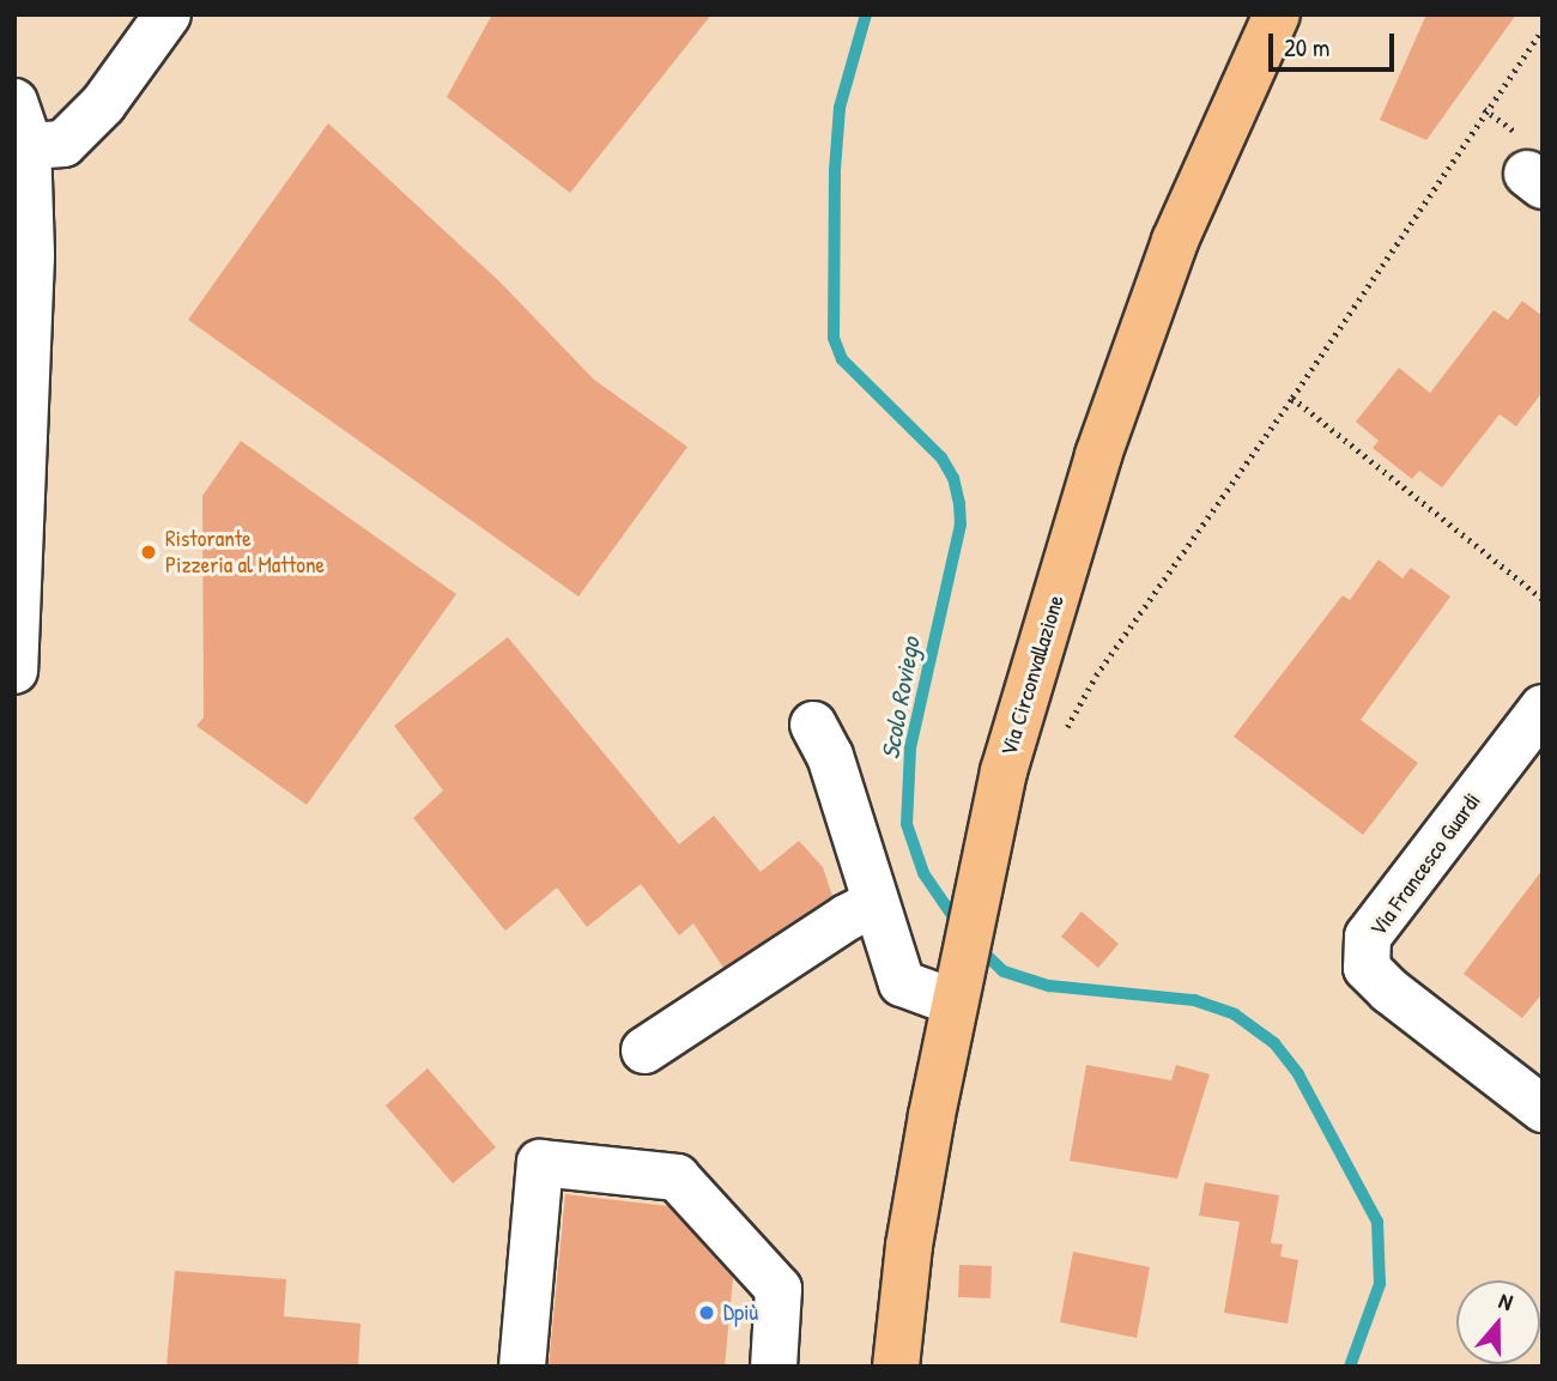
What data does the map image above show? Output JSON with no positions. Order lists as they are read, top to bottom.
{
  "streets": {
    "main road": ["Via Circonvallazione"],
    "street": ["Via Francesco Guardi"]
  },
  "water": ["Scolo Roviego"],
  "places": ["Ristorante Pizzeria al Mattone", "Dpiù"],
  "scale_bar": "20 m",
  "north": "top"
}
